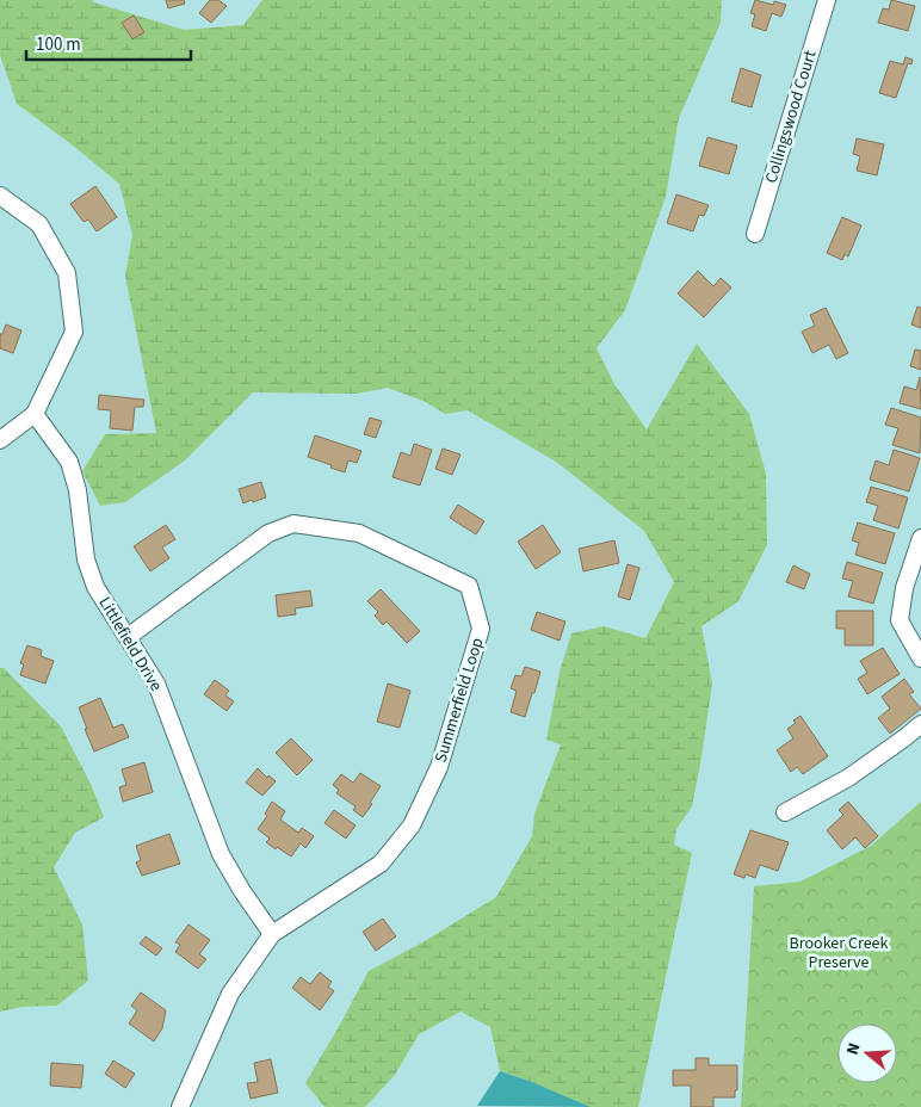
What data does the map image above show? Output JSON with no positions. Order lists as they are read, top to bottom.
{
  "streets": {
    "street": ["Collingswood Court", "Littlefield Drive", "Summerfield Loop"]
  },
  "crossings": [
    ["Littlefield Drive", "Summerfield Loop"]
  ],
  "parks": ["Brooker Creek Preserve"],
  "scale_bar": "100 m",
  "north": "left"
}
